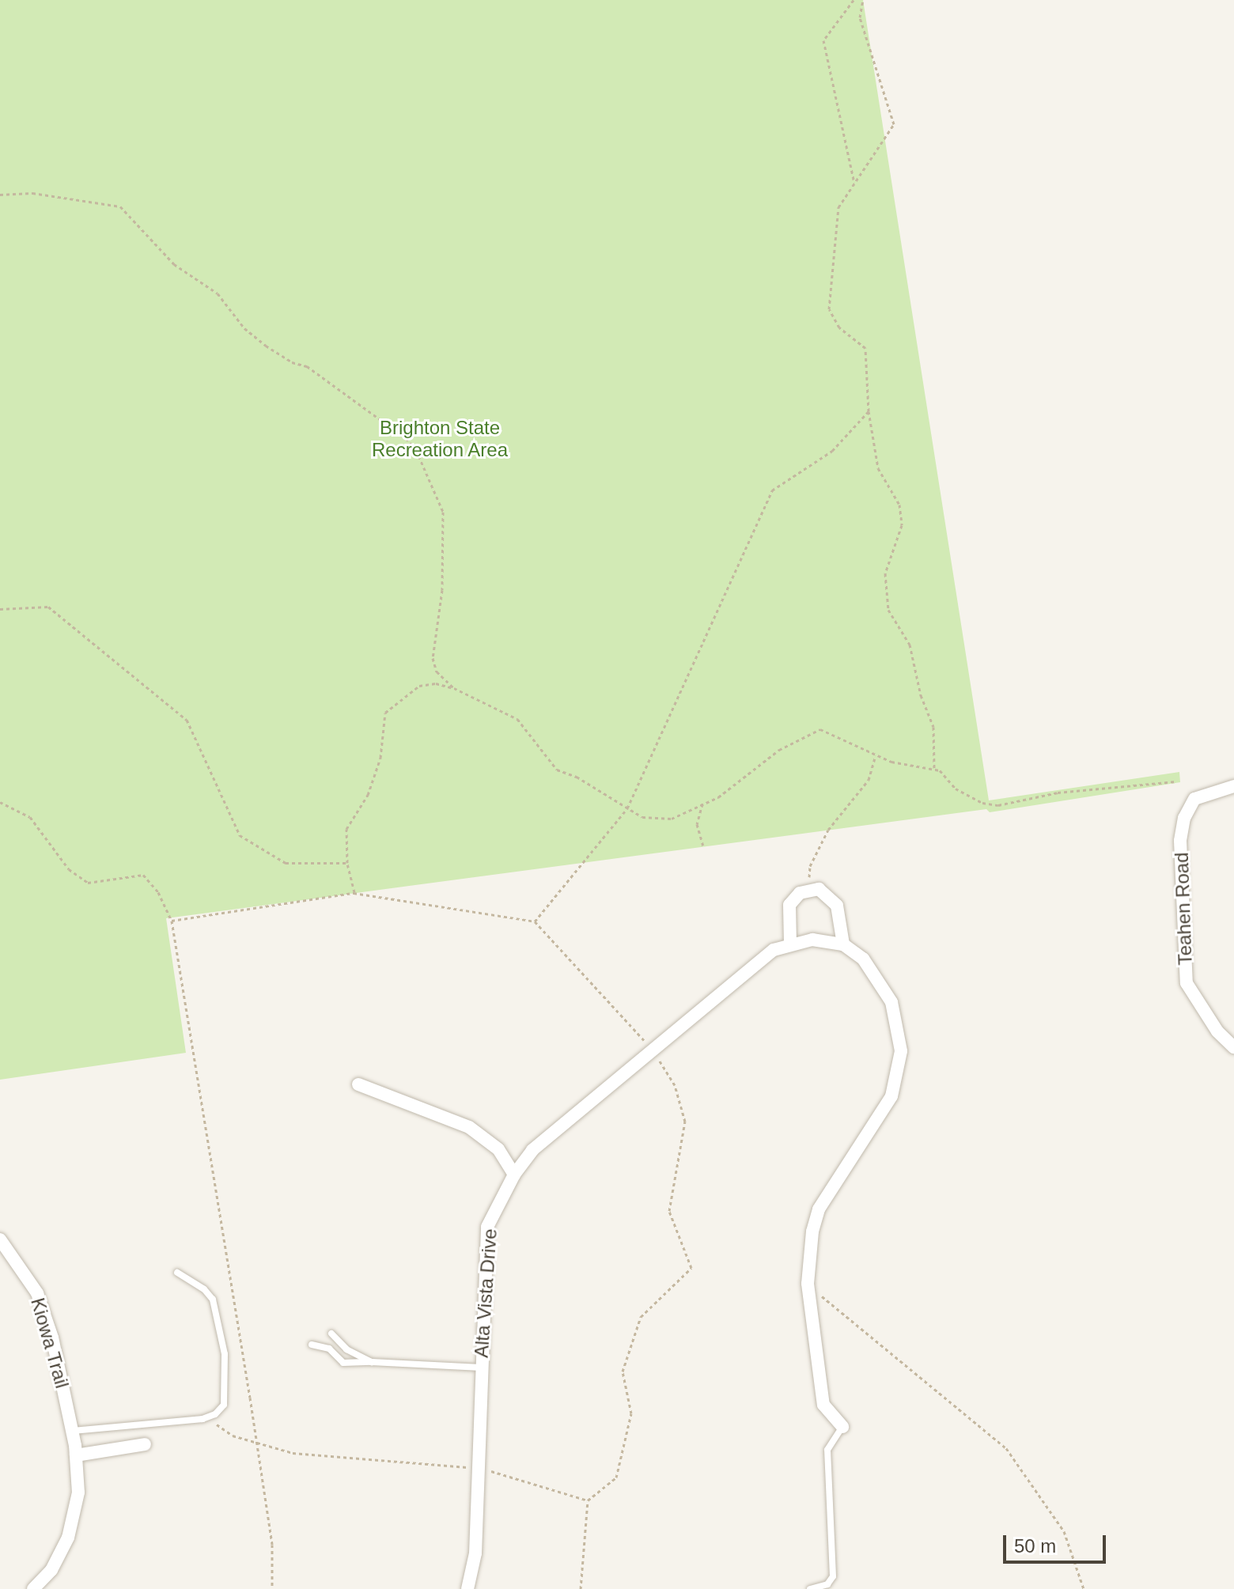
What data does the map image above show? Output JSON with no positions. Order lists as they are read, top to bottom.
{
  "streets": {
    "street": ["Teahen Road", "Alta Vista Drive", "Kiowa Trail"]
  },
  "parks": ["Brighton State Recreation Area"],
  "scale_bar": "50 m"
}
